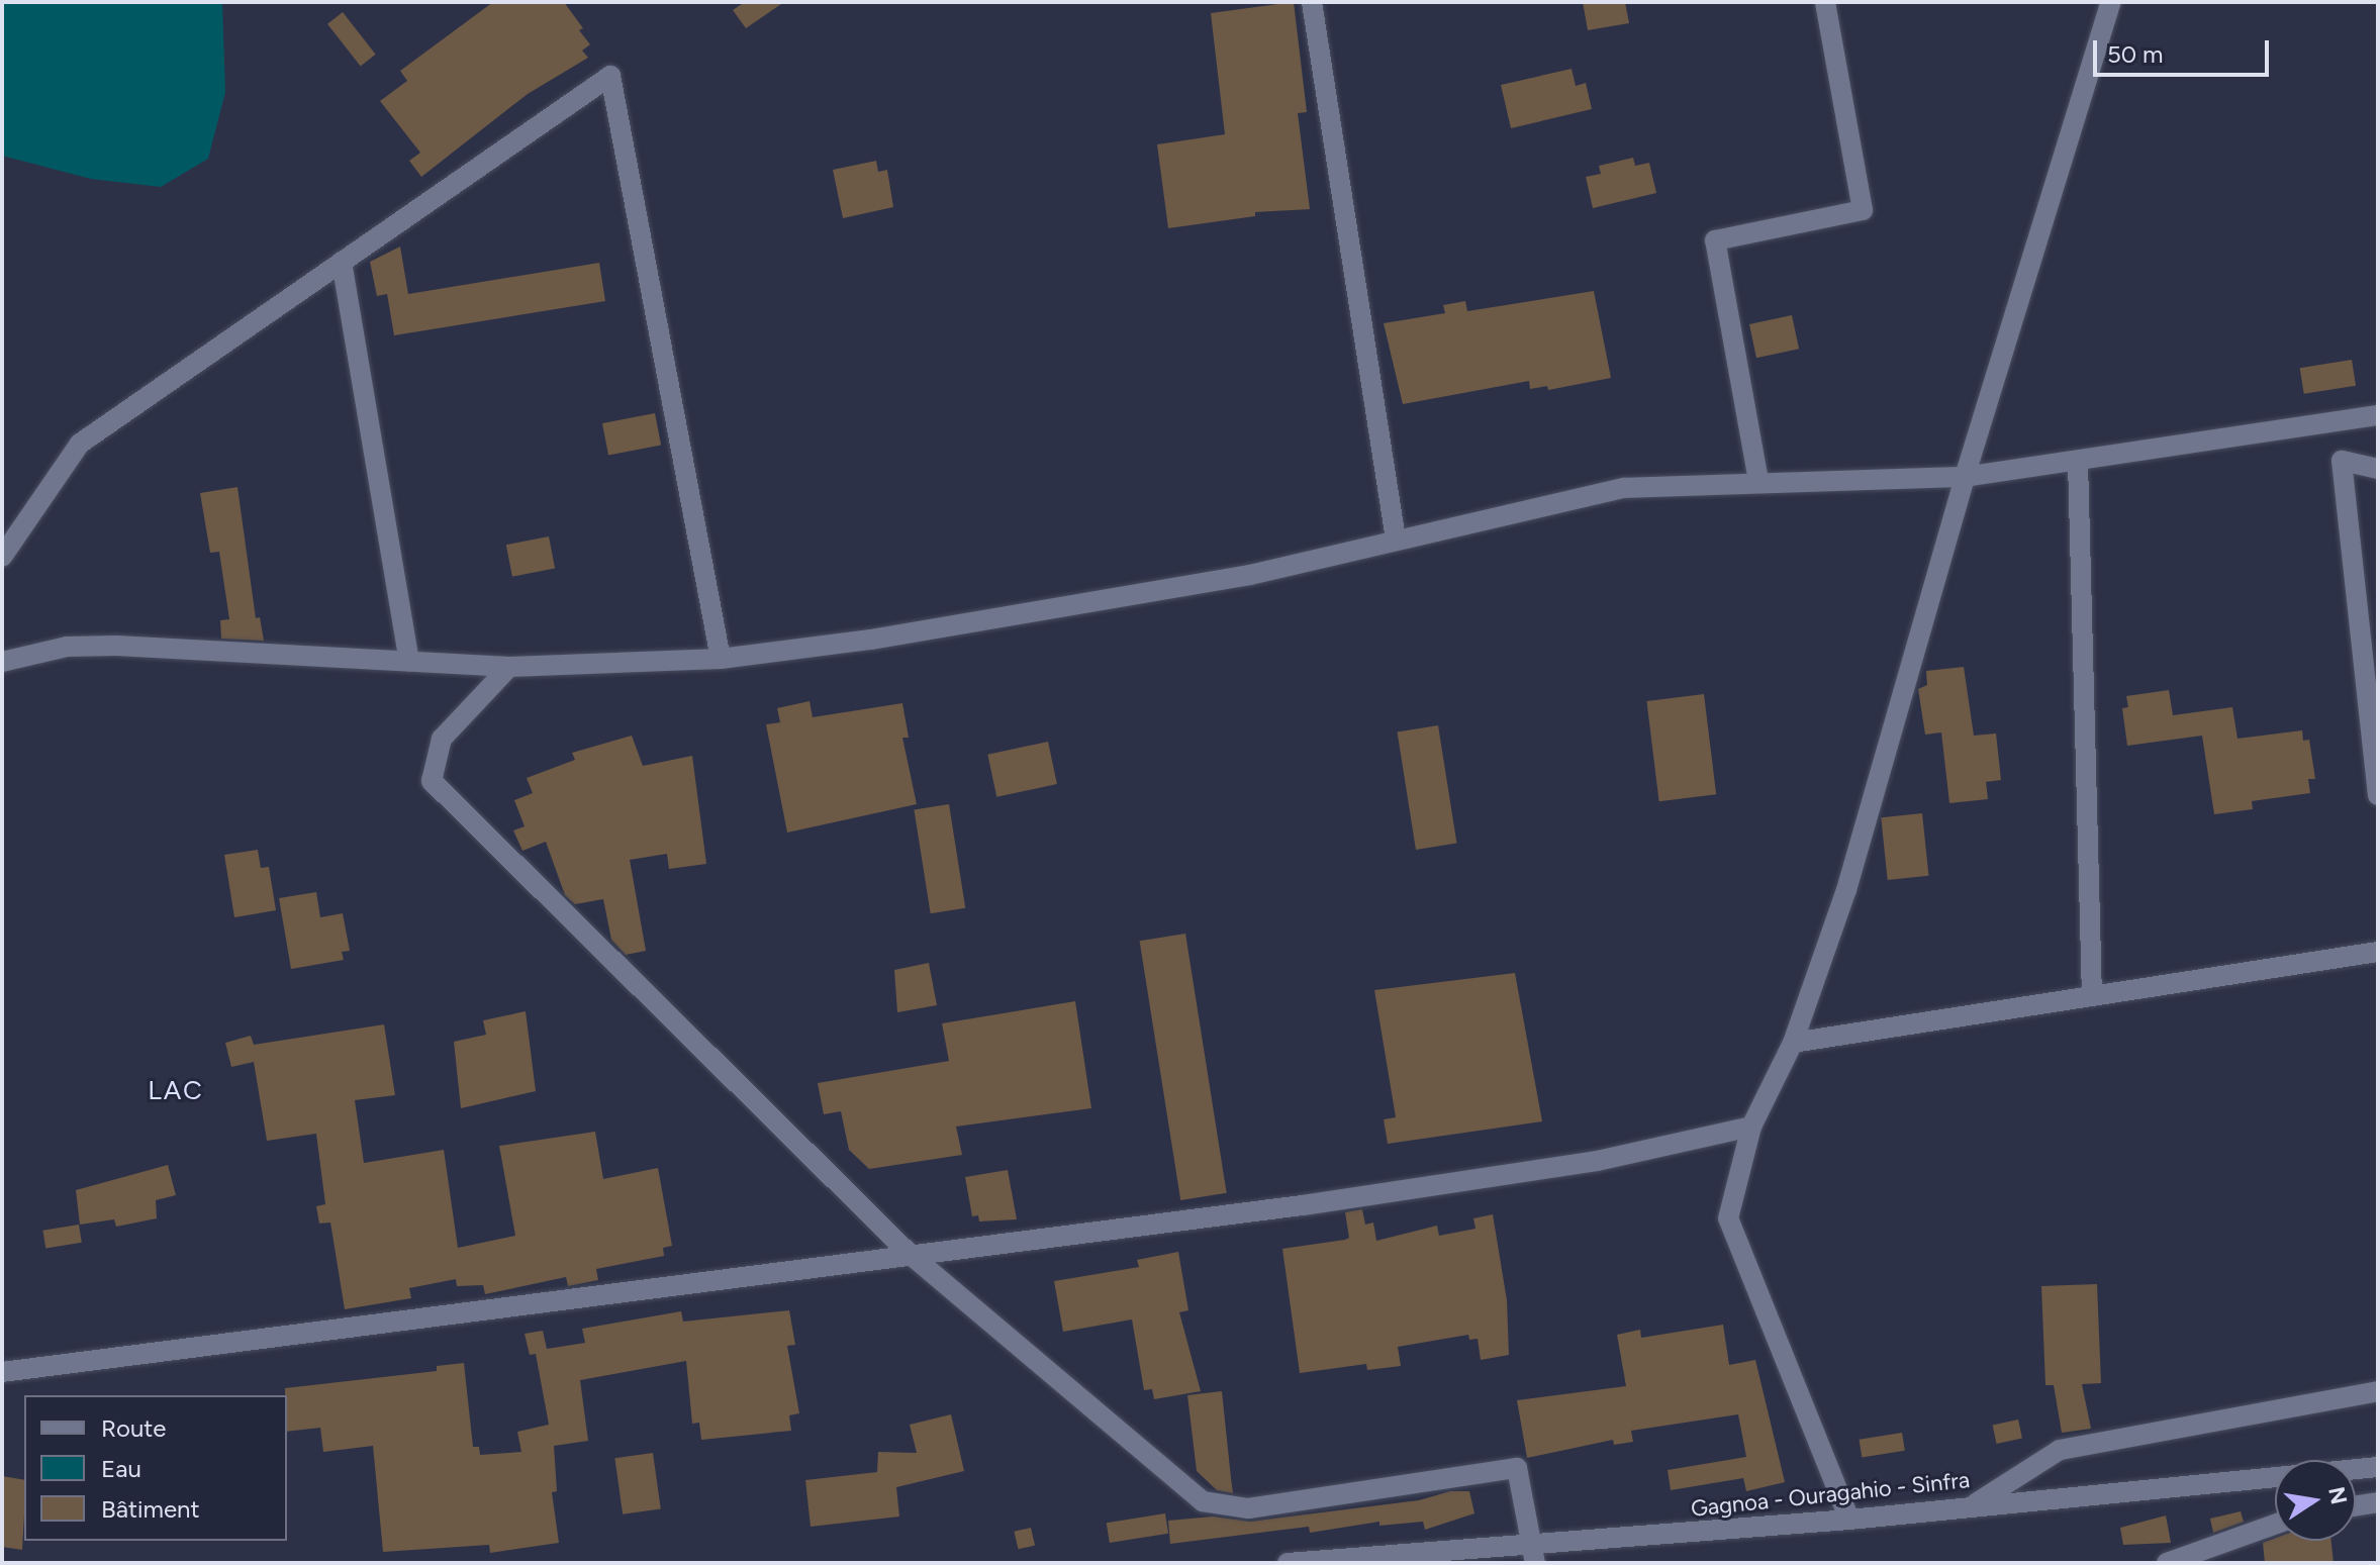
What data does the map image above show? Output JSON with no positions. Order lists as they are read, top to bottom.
{
  "streets": {
    "street": ["Gagnoa - Ouragahio - Sinfra"]
  },
  "districts": ["LAC"],
  "legend": ["Route", "Eau", "Bâtiment"],
  "scale_bar": "50 m",
  "north": "right"
}
